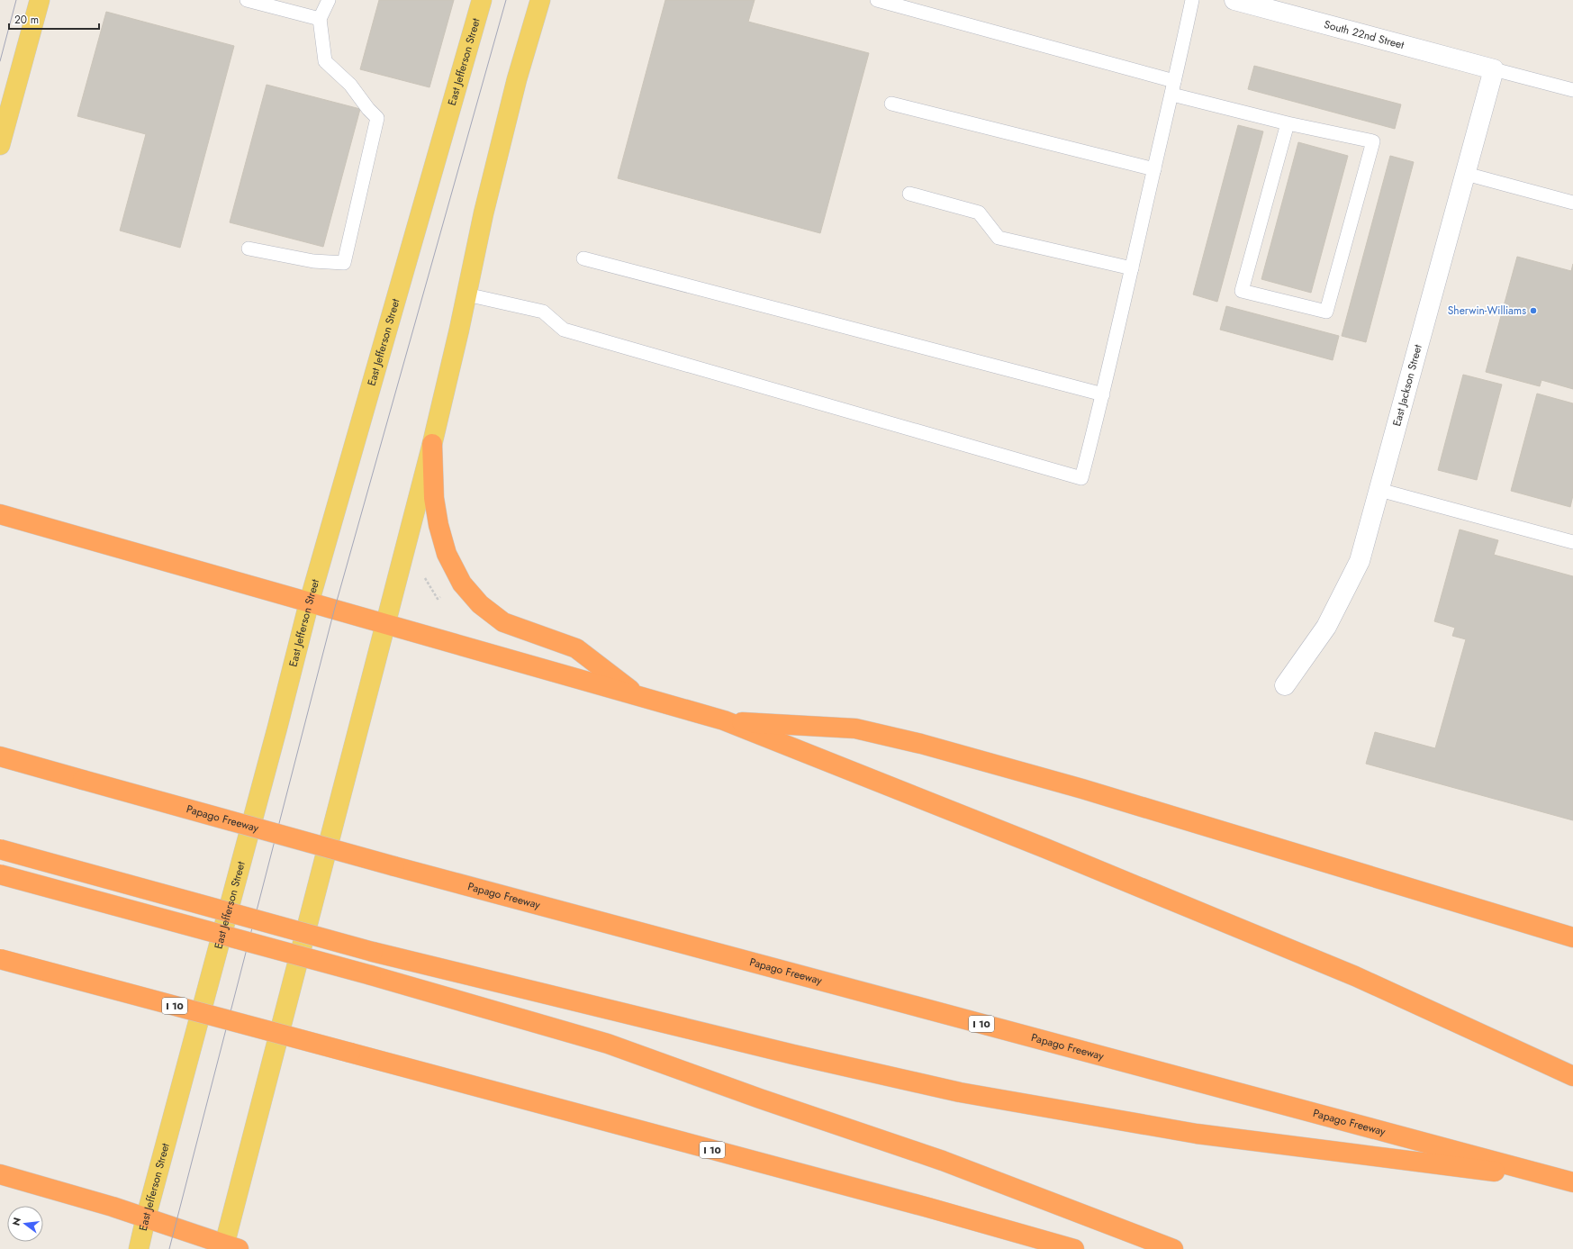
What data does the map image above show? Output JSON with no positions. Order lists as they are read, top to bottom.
{
  "streets": {
    "highway": ["Papago Freeway", "I 10"],
    "main road": ["East Jefferson Street"],
    "street": ["South 22nd Street", "East Jackson Street"]
  },
  "crossings": [
    ["South 22nd Street", "East Jackson Street"]
  ],
  "places": ["Sherwin-Williams"],
  "scale_bar": "20 m",
  "north": "left"
}
